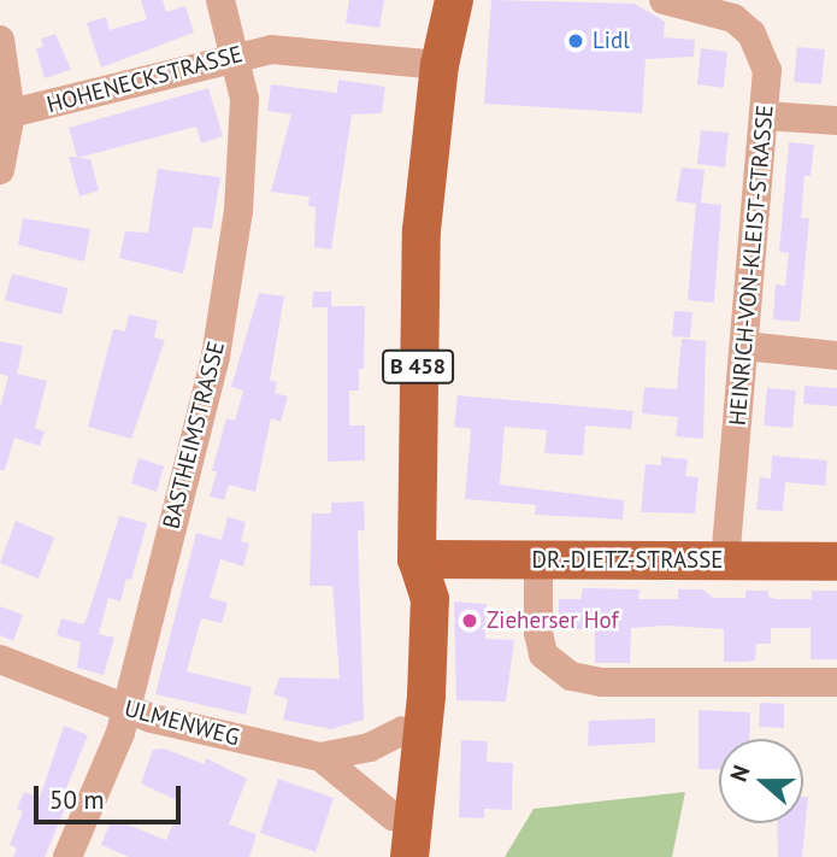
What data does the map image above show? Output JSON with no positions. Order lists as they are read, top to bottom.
{
  "streets": {
    "main road": ["B 458", "DR.-DIETZ-STRASSE"],
    "street": [
      "HOHENECKSTRASSE",
      "HEINRICH-VON-KLEIST-STRASSE",
      "BASTHEIMSTRASSE",
      "ULMENWEG"
    ]
  },
  "crossings": [
    ["HOHENECKSTRASSE", "B 458"],
    ["HOHENECKSTRASSE", "BASTHEIMSTRASSE"],
    ["HEINRICH-VON-KLEIST-STRASSE", "DR.-DIETZ-STRASSE"],
    ["B 458", "DR.-DIETZ-STRASSE"],
    ["B 458", "ULMENWEG"],
    ["BASTHEIMSTRASSE", "ULMENWEG"]
  ],
  "places": ["Lidl", "Zieherser Hof"],
  "scale_bar": "50 m",
  "north": "left"
}
